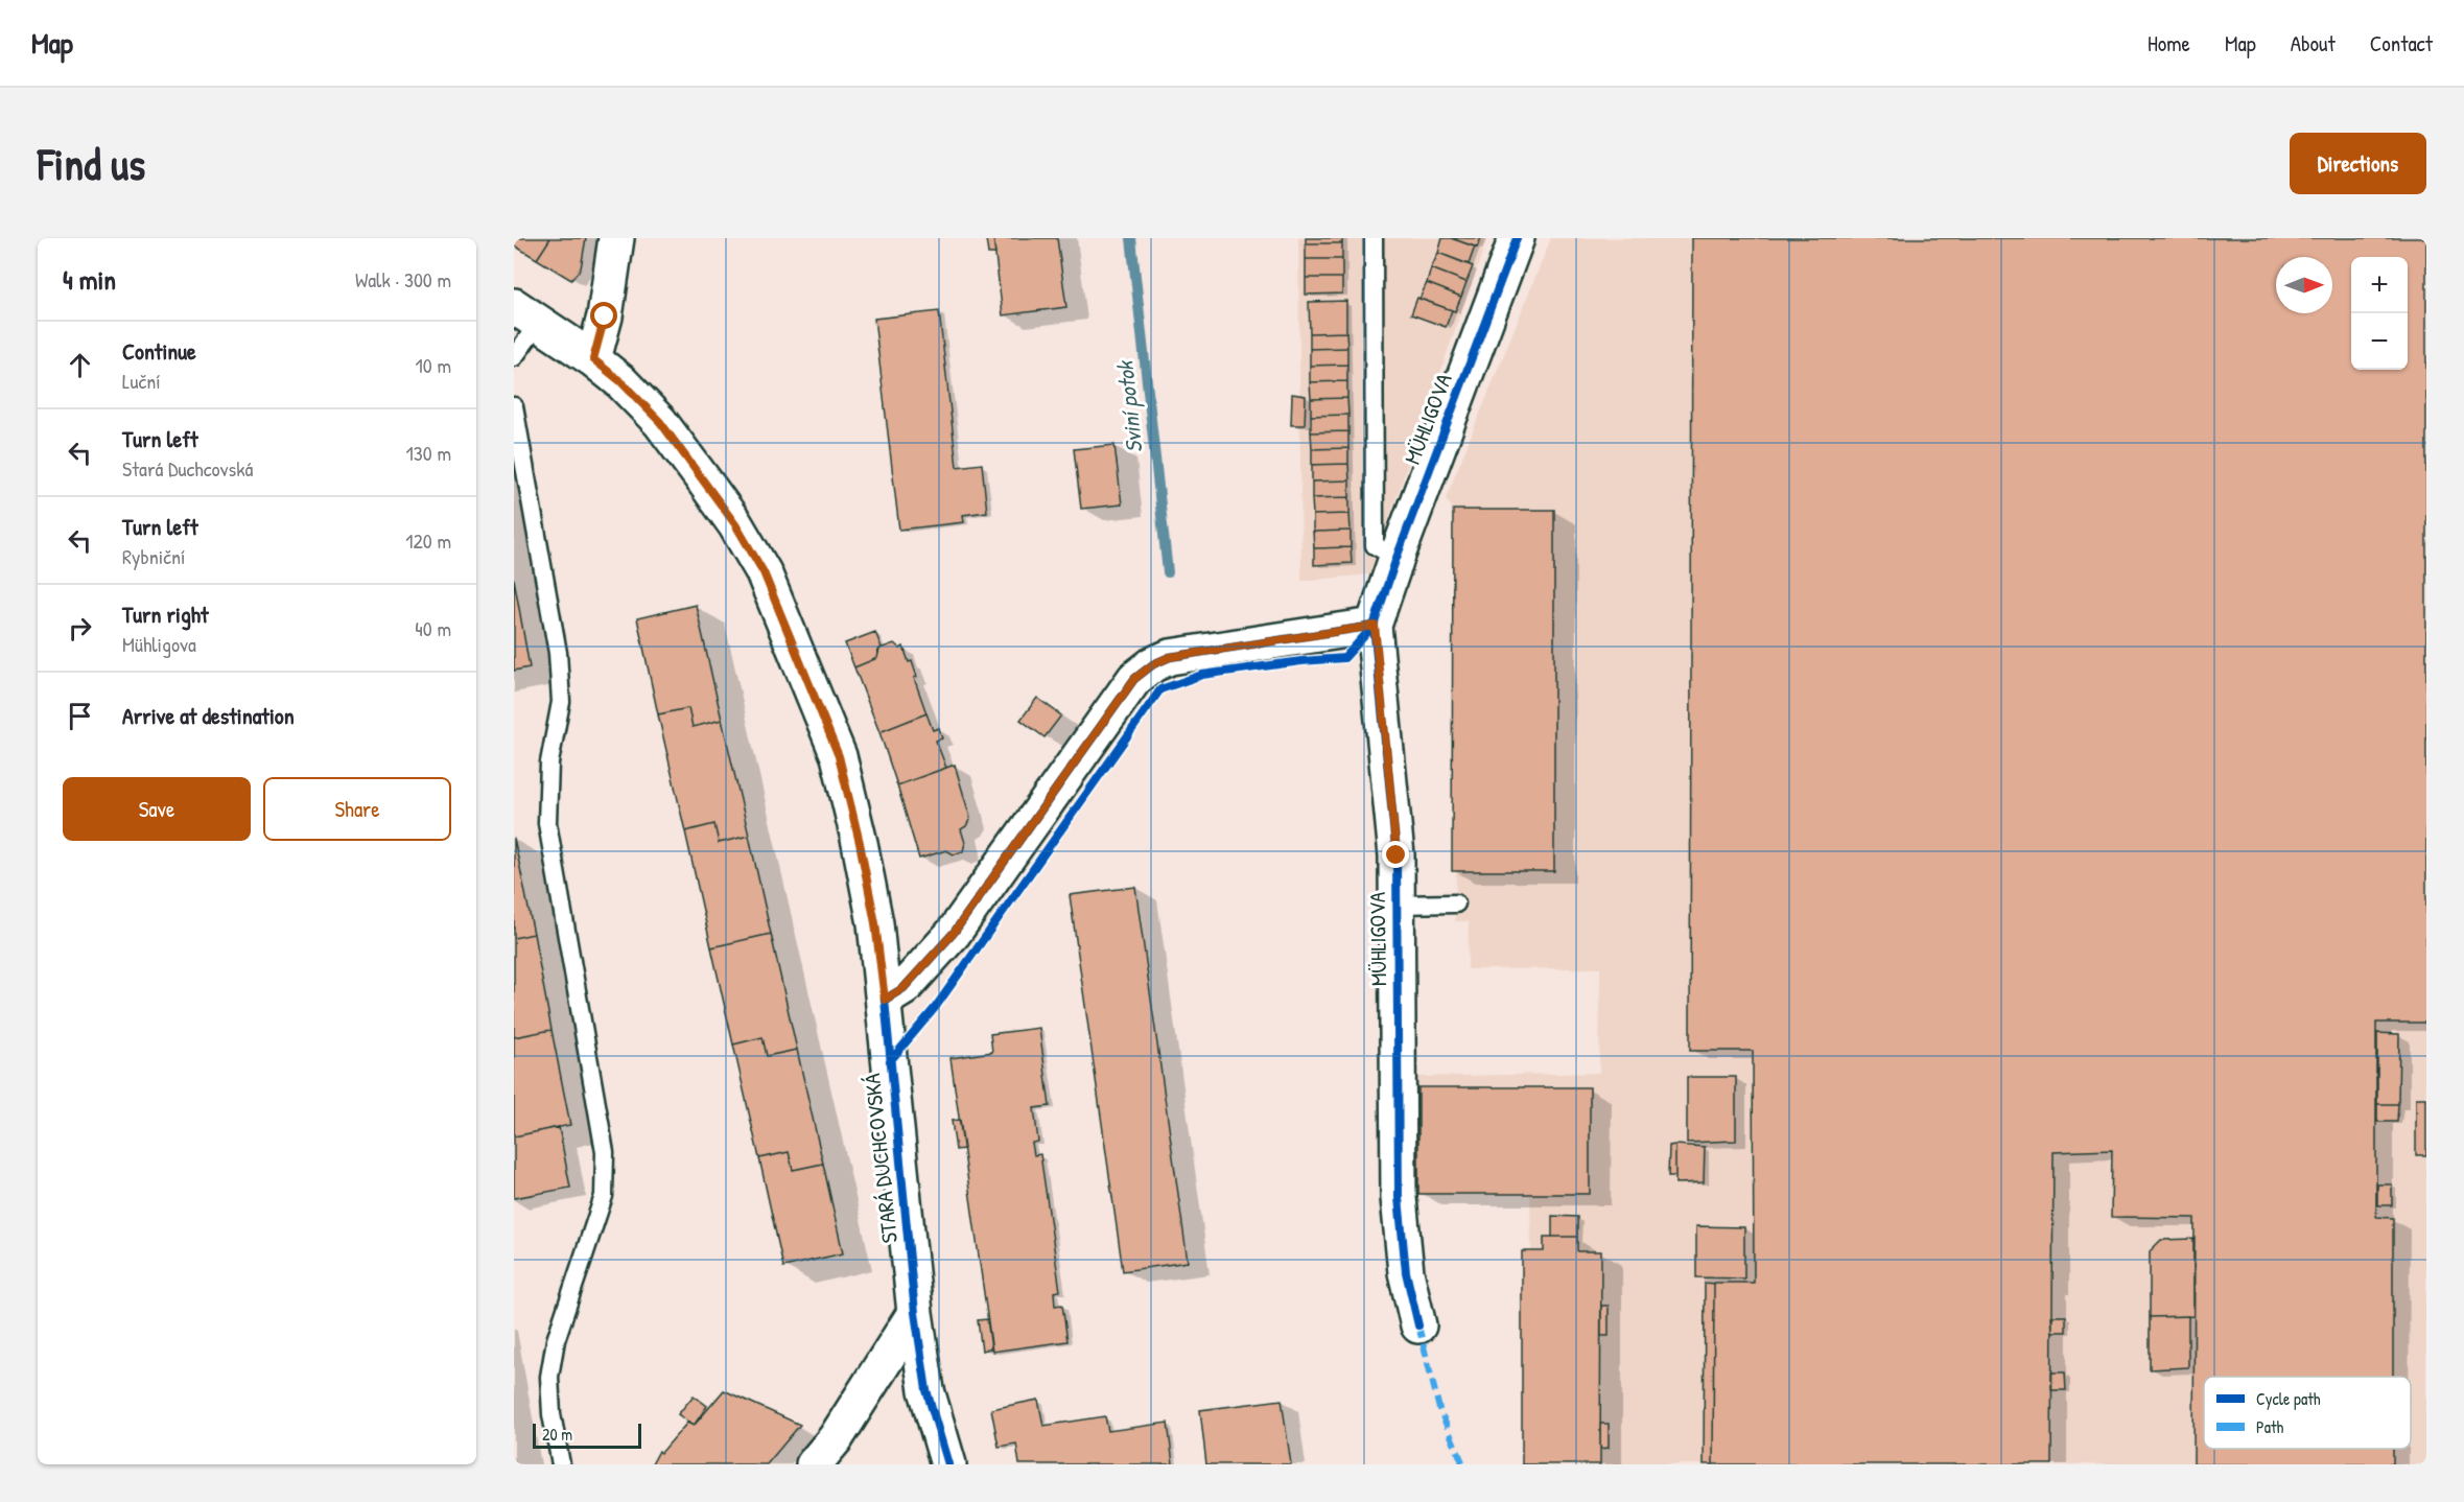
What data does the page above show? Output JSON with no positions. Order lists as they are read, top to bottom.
{
  "streets": {
    "street": ["MÜHLIGOVA", "STARÁ DUCHCOVSKÁ"]
  },
  "water": ["Sviní potok"],
  "legend": ["Cycle path", "Path"],
  "scale_bar": "20 m",
  "north": "right",
  "page": {
    "header": "Map",
    "nav": [
      "Home",
      "Map",
      "About",
      "Contact"
    ],
    "buttons": [
      "Directions",
      ["Save", "Share"]
    ],
    "title": "Find us",
    "heading": ["4 min", "Walk · 300 m"],
    "map_buttons": ["+", "−"],
    "list": [
      ["Continue", "Luční", "10 m"],
      ["Turn left", "Stará Duchcovská", "130 m"],
      ["Turn left", "Rybniční", "120 m"],
      ["Turn right", "Mühligova", "40 m"],
      "Arrive at destination"
    ],
    "scale": "20 m"
  }
}
